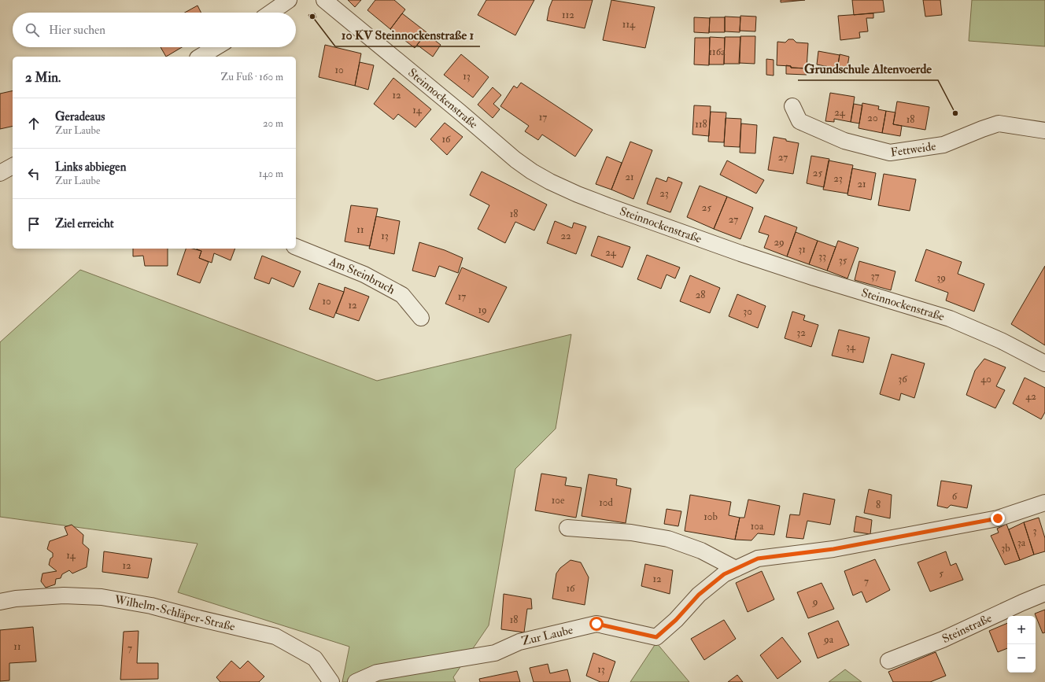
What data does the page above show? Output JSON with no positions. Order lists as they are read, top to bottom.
{
  "streets": {
    "street": [
      "Steinnockenstraße",
      "Fettweide",
      "Am Steinbruch",
      "Wilhelm-Schläper-Straße",
      "Steinstraße",
      "Zur Laube"
    ]
  },
  "places": ["10 KV Steinnockenstraße 1", "Grundschule Altenvoerde"],
  "house_numbers": [
    "112",
    "114",
    "116a",
    "10",
    "13",
    "12",
    "14",
    "24",
    "17",
    "20",
    "18",
    "118",
    "16",
    "27",
    "25",
    "21",
    "23",
    "21",
    "23",
    "25",
    "18",
    "27",
    "11",
    "13",
    "22",
    "29",
    "31",
    "24",
    "33",
    "35",
    "37",
    "39",
    "28",
    "17",
    "10",
    "12",
    "19",
    "30",
    "32",
    "34",
    "36",
    "40",
    "42",
    "6",
    "10e",
    "10d",
    "8",
    "10b",
    "10a",
    "3",
    "3a",
    "3b",
    "14",
    "12",
    "5",
    "12",
    "7",
    "16",
    "9",
    "18",
    "9a",
    "11",
    "7",
    "13"
  ],
  "page": {
    "search": "Hier suchen",
    "heading": ["2 Min.", "Zu Fuß · 160 m"],
    "list": [
      ["Geradeaus", "Zur Laube", "20 m"],
      ["Links abbiegen", "Zur Laube", "140 m"],
      "Ziel erreicht"
    ],
    "map_buttons": ["+", "−"]
  }
}
